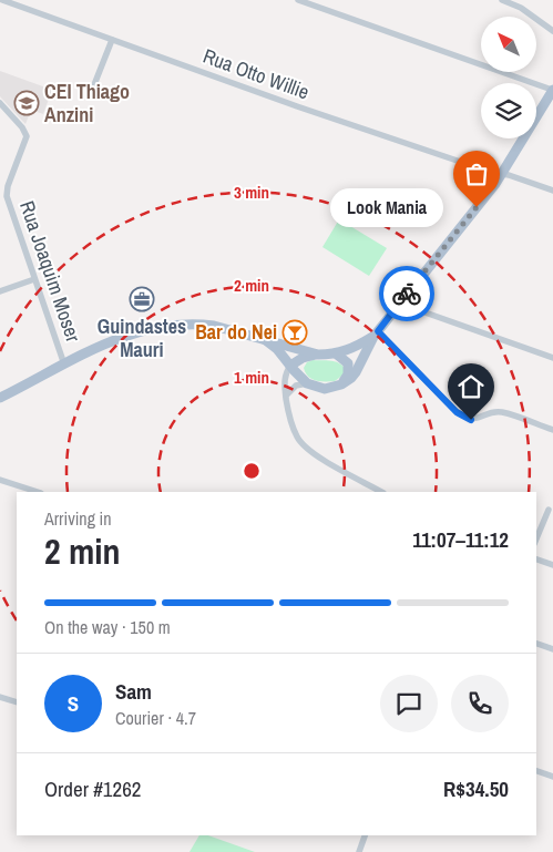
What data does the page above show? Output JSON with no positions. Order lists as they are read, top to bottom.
{
  "streets": {
    "street": ["Rua Otto Willie", "Rua Joaquim Moser"]
  },
  "places": {
    "school or university": ["CEI Thiago Anzini"],
    "other": ["Look Mania"],
    "office": ["Guindastes Mauri"],
    "bar": ["Bar do Nei"]
  },
  "north": "top left",
  "page": {
    "bubble": "Look Mania",
    "heading": ["2 min", "Arriving in", "11:07–11:12"],
    "panel": [
      "Sam",
      "Courier · 4.7",
      "Order #1262",
      "R$34.50"
    ],
    "bar": "On the way · 150 m",
    "round": "S"
  },
  "rings": ["3 min", "2 min", "1 min"]
}
